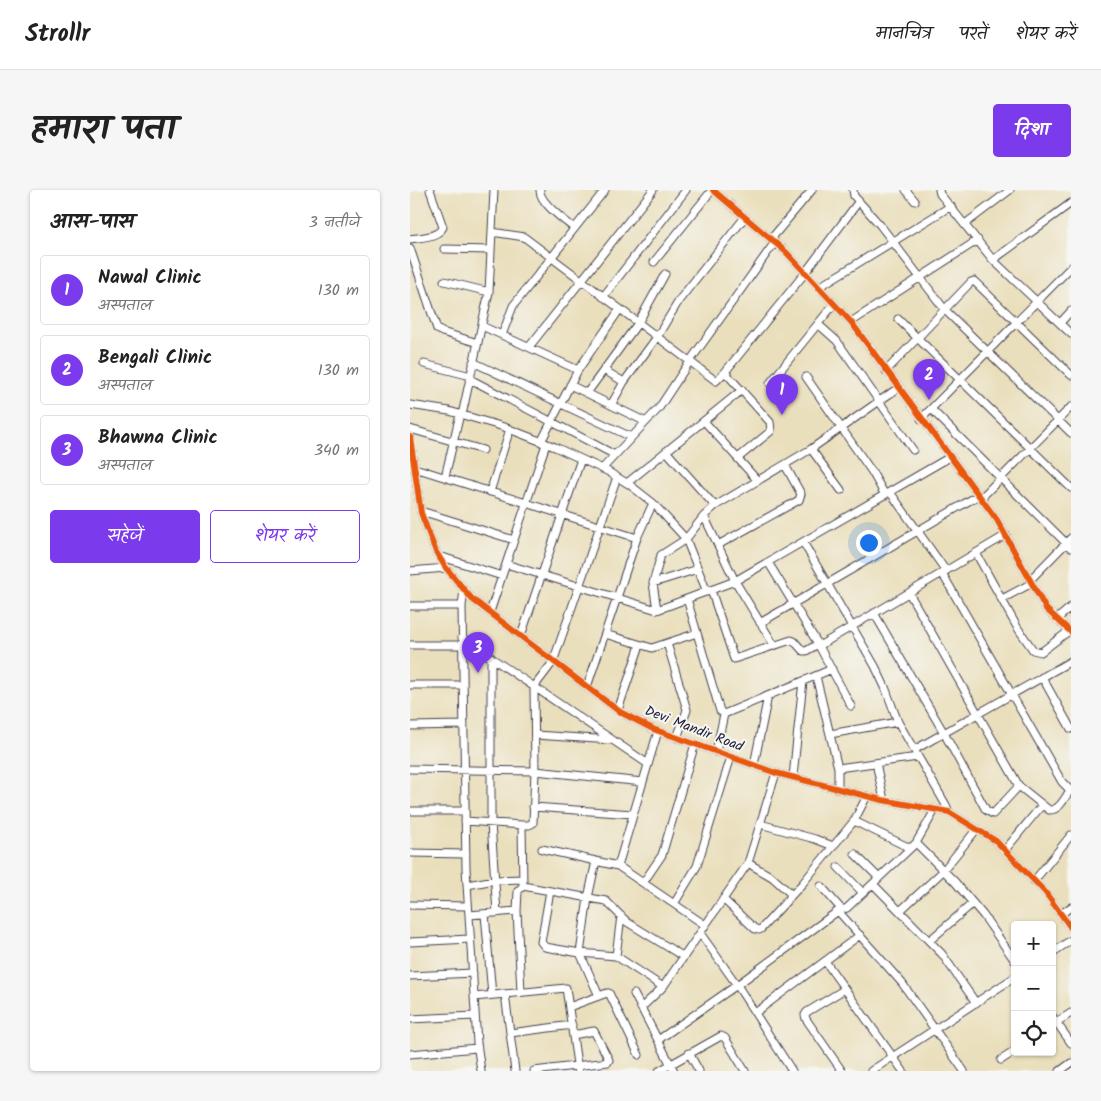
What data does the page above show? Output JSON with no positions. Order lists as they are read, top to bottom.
{
  "streets": {
    "street": ["Devi Mandir Road"]
  },
  "page": {
    "header": "Strollr",
    "nav": ["मानचित्र", "परतें", "शेयर करें"],
    "title": "हमारा पता",
    "buttons": [
      "दिशा",
      ["सहेजें", "शेयर करें"]
    ],
    "heading": ["आस-पास", "3 नतीजे"],
    "list": [
      {
        "mark": "1",
        "name": "Nawal Clinic",
        "note": "अस्पताल",
        "value": "130 m"
      },
      {
        "mark": "2",
        "name": "Bengali Clinic",
        "note": "अस्पताल",
        "value": "130 m"
      },
      {
        "mark": "3",
        "name": "Bhawna Clinic",
        "note": "अस्पताल",
        "value": "340 m"
      }
    ],
    "pins": ["2", "1", "3"],
    "map_buttons": ["+", "−"]
  }
}
